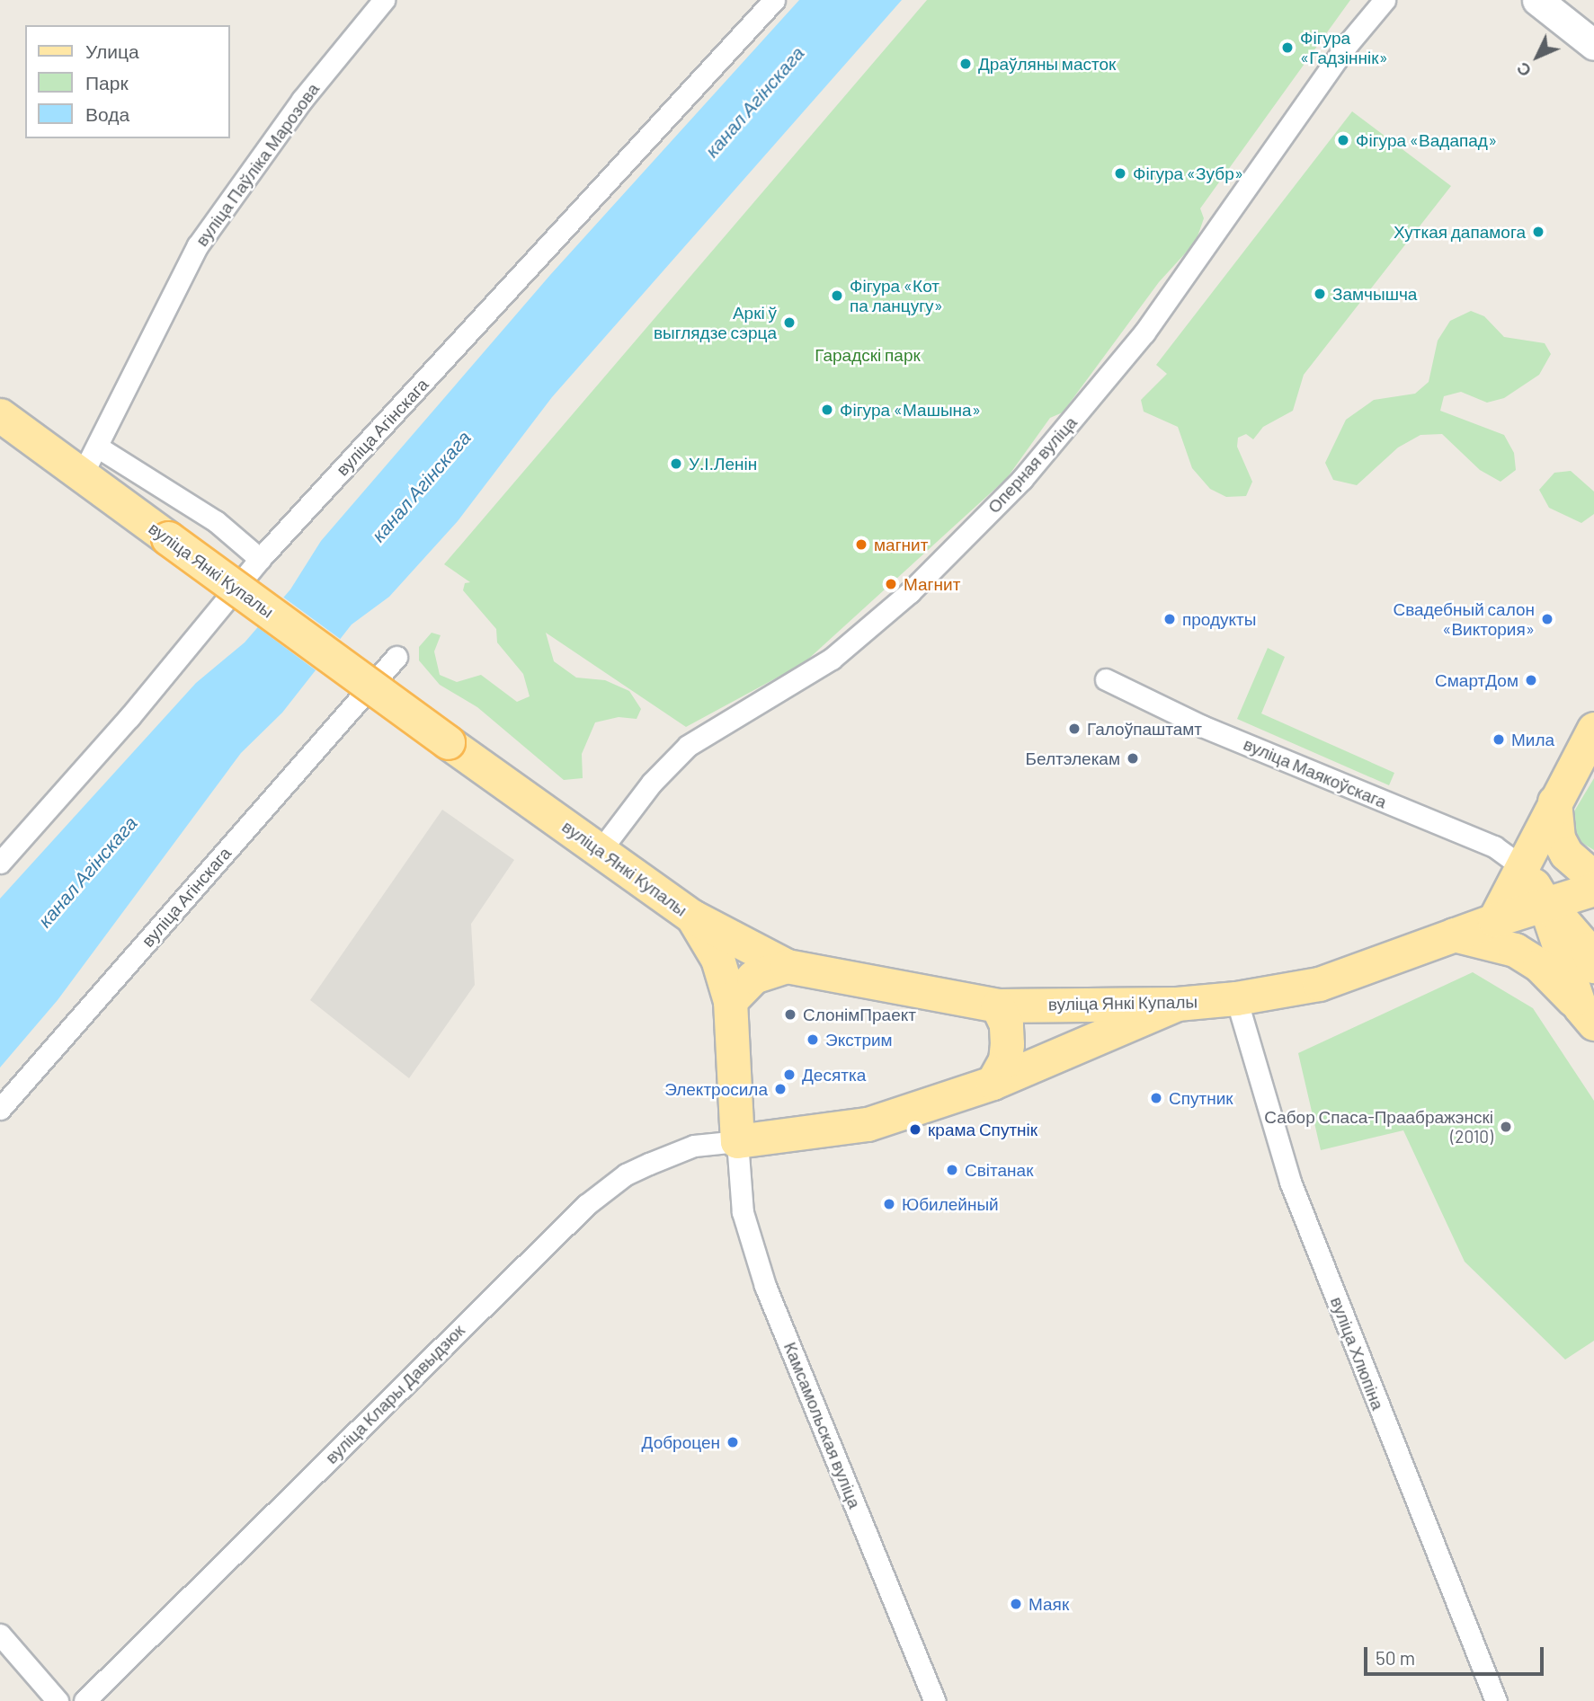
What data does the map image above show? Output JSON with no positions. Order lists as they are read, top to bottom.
{
  "streets": {
    "main road": ["вуліца Янкі Купалы"],
    "street": [
      "вуліца Паўліка Марозова",
      "вуліца Агінскага",
      "Оперная вуліца",
      "вуліца Маякоўскага",
      "вуліца Хлюпіна",
      "вуліца Клары Давыдзюк",
      "Камсамольская вуліца"
    ]
  },
  "crossings": [
    ["вуліца Паўліка Марозова", "вуліца Янкі Купалы"],
    ["Оперная вуліца", "вуліца Янкі Купалы"],
    ["вуліца Янкі Купалы", "вуліца Хлюпіна"],
    ["вуліца Клары Давыдзюк", "Камсамольская вуліца"]
  ],
  "water": ["канал Агінскага"],
  "parks": ["Гарадскі парк"],
  "places": [
    "Фігура «Гадзіннік»",
    "Драўляны масток",
    "Фігура «Вадапад»",
    "Фігура «Зубр»",
    "Хуткая дапамога",
    "Замчышча",
    "Фігура «Кот па ланцугу»",
    "Аркі ў выглядзе сэрца",
    "Фігура «Машына»",
    "У.І.Ленін",
    "магнит",
    "Магнит",
    "продукты",
    "Свадебный салон «Виктория»",
    "СмартДом",
    "Галоўпаштамт",
    "Мила",
    "Белтэлекам",
    "СлонімПраект",
    "Экстрим",
    "Десятка",
    "Электросила",
    "Спутник",
    "Сабор Спаса-Праабражэнскі (2010)",
    "крама Спутнік",
    "Світанак",
    "Юбилейный",
    "Доброцен",
    "Маяк"
  ],
  "legend": ["Улица", "Парк", "Вода"],
  "scale_bar": "50 m",
  "north": "bottom left"
}
